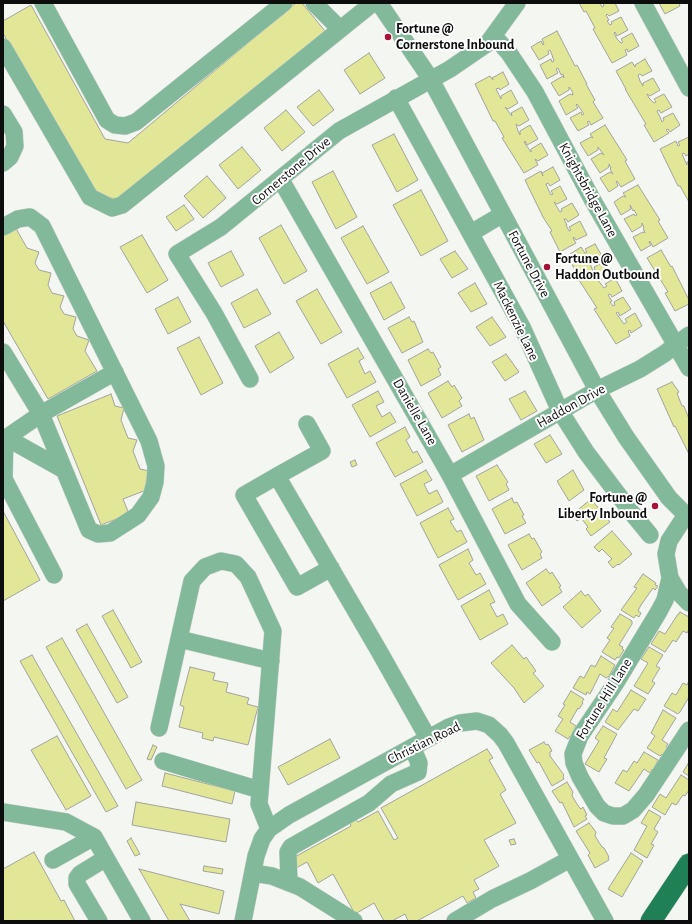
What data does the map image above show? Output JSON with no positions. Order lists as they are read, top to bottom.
{
  "streets": {
    "street": [
      "Cornerstone Drive",
      "Knightsbridge Lane",
      "Fortune Drive",
      "Mackenzie Lane",
      "Haddon Drive",
      "Danielle Lane",
      "Fortune Hill Lane",
      "Christian Road"
    ]
  },
  "crossings": [
    ["Cornerstone Drive", "Knightsbridge Lane"],
    ["Cornerstone Drive", "Fortune Drive"],
    ["Cornerstone Drive", "Mackenzie Lane"],
    ["Cornerstone Drive", "Danielle Lane"],
    ["Knightsbridge Lane", "Haddon Drive"],
    ["Fortune Drive", "Haddon Drive"],
    ["Fortune Drive", "Fortune Hill Lane"],
    ["Mackenzie Lane", "Haddon Drive"],
    ["Haddon Drive", "Danielle Lane"]
  ],
  "places": ["Fortune @ Cornerstone Inbound", "Fortune @ Haddon Outbound", "Fortune @ Liberty Inbound"]
}
